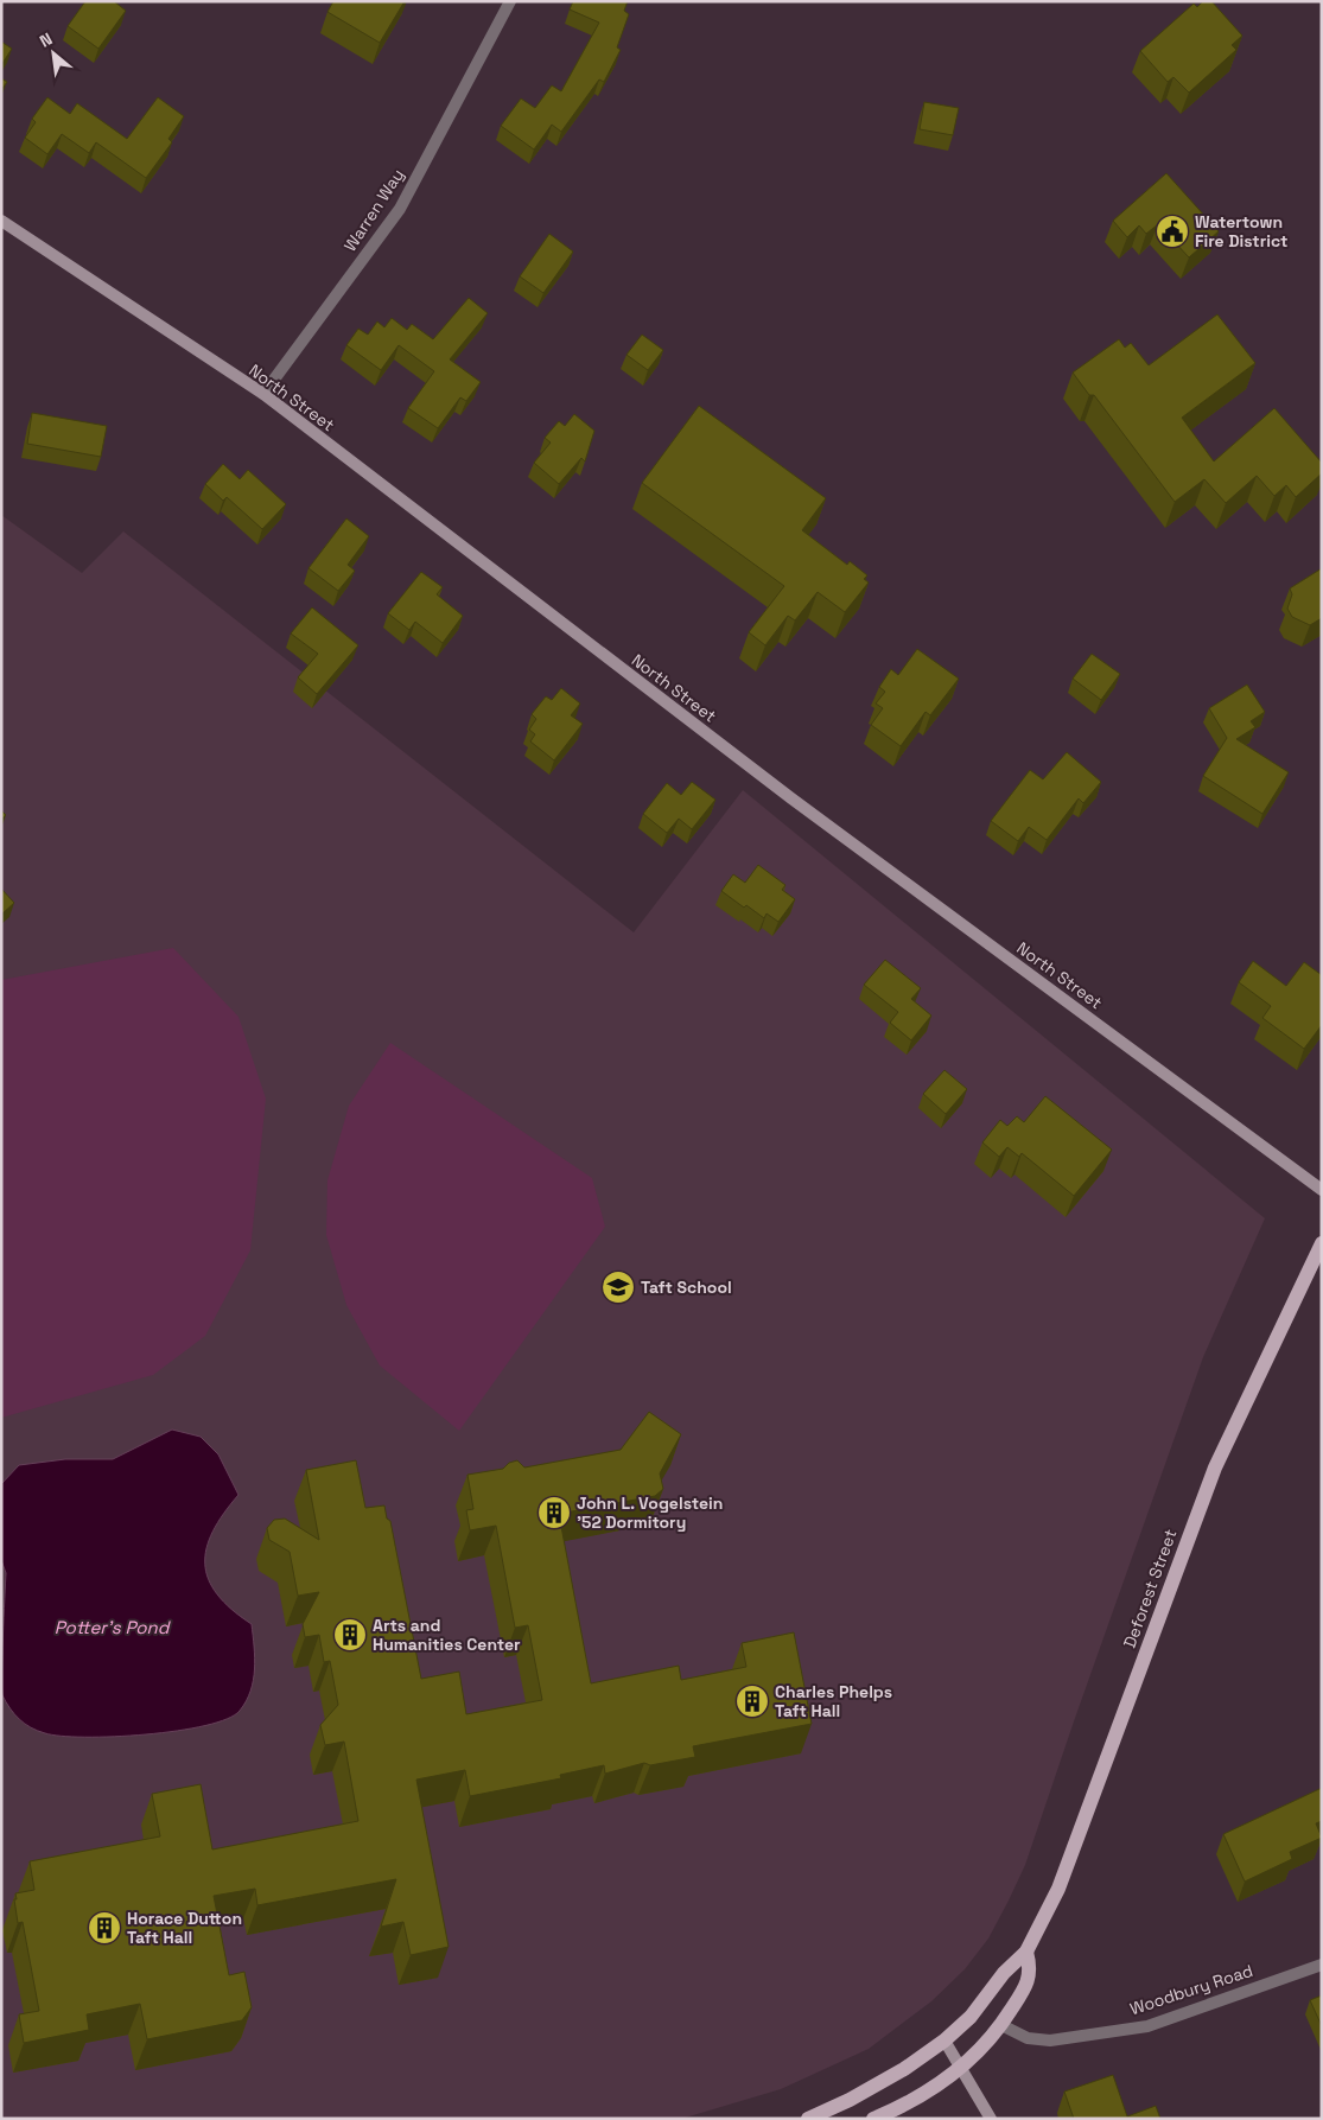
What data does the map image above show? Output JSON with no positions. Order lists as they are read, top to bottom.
{
  "streets": {
    "main road": ["Deforest Street"],
    "street": ["Warren Way", "North Street", "Woodbury Road"]
  },
  "crossings": [
    ["Warren Way", "North Street"]
  ],
  "water": ["Potter's Pond"],
  "places": {
    "public building": ["Watertown Fire District"],
    "school or university": ["Taft School"],
    "building": [
      "John L. Vogelstein '52 Dormitory",
      "Arts and Humanities Center",
      "Charles Phelps Taft Hall",
      "Horace Dutton Taft Hall"
    ]
  },
  "north": "top left"
}
